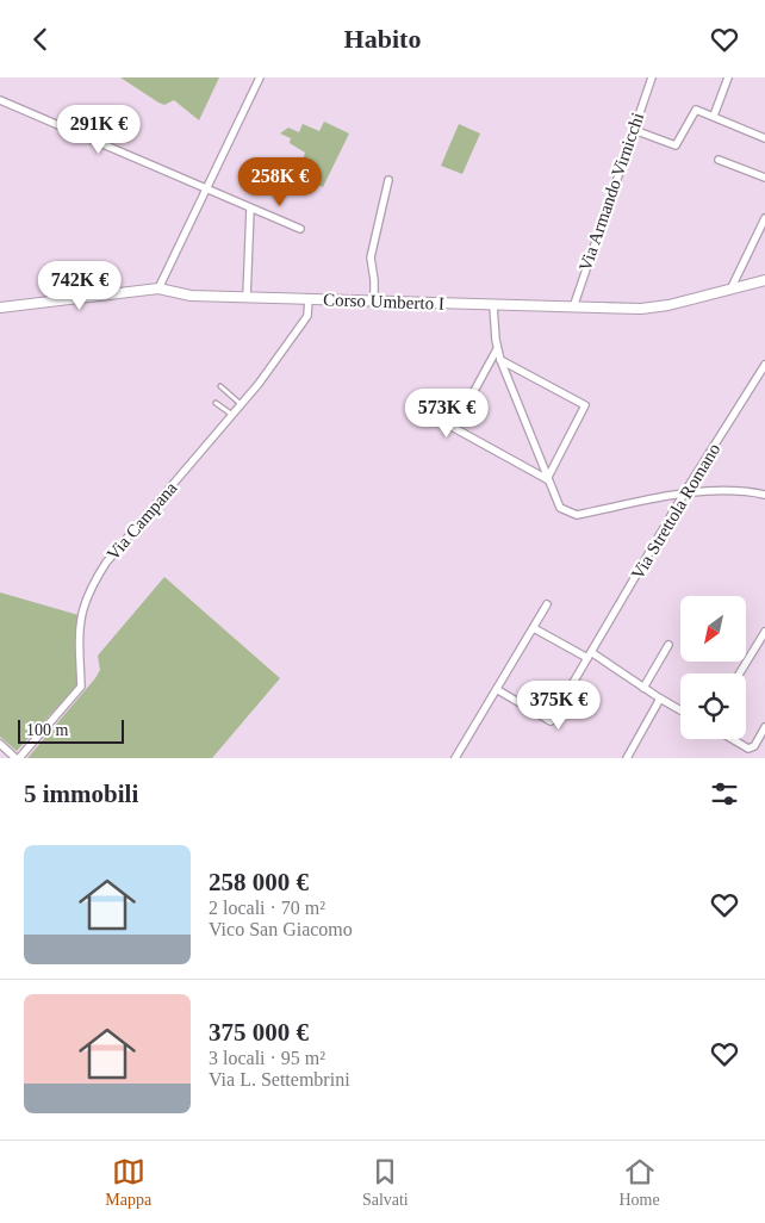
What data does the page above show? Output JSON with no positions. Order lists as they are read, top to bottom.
{
  "streets": {
    "main road": ["Corso Umberto I"],
    "street": ["Via Armando Virnicchi", "Via Strettola Romano", "Via Campana"]
  },
  "crossings": [
    ["Via Armando Virnicchi", "Corso Umberto I"],
    ["Corso Umberto I", "Via Campana"]
  ],
  "scale_bar": "100 m",
  "north": "bottom left",
  "page": {
    "header": "Habito",
    "price": [
      "291K €",
      "258K €",
      "742K €",
      "573K €",
      "375K €"
    ],
    "scale": "100 m",
    "heading": "5 immobili",
    "list": [
      {
        "name": "258 000 €",
        "note": "2 locali · 70 m² · Vico San Giacomo"
      },
      {
        "name": "375 000 €",
        "note": "3 locali · 95 m² · Via L. Settembrini"
      }
    ],
    "tabs": ["Mappa", "Salvati", "Home"]
  }
}
